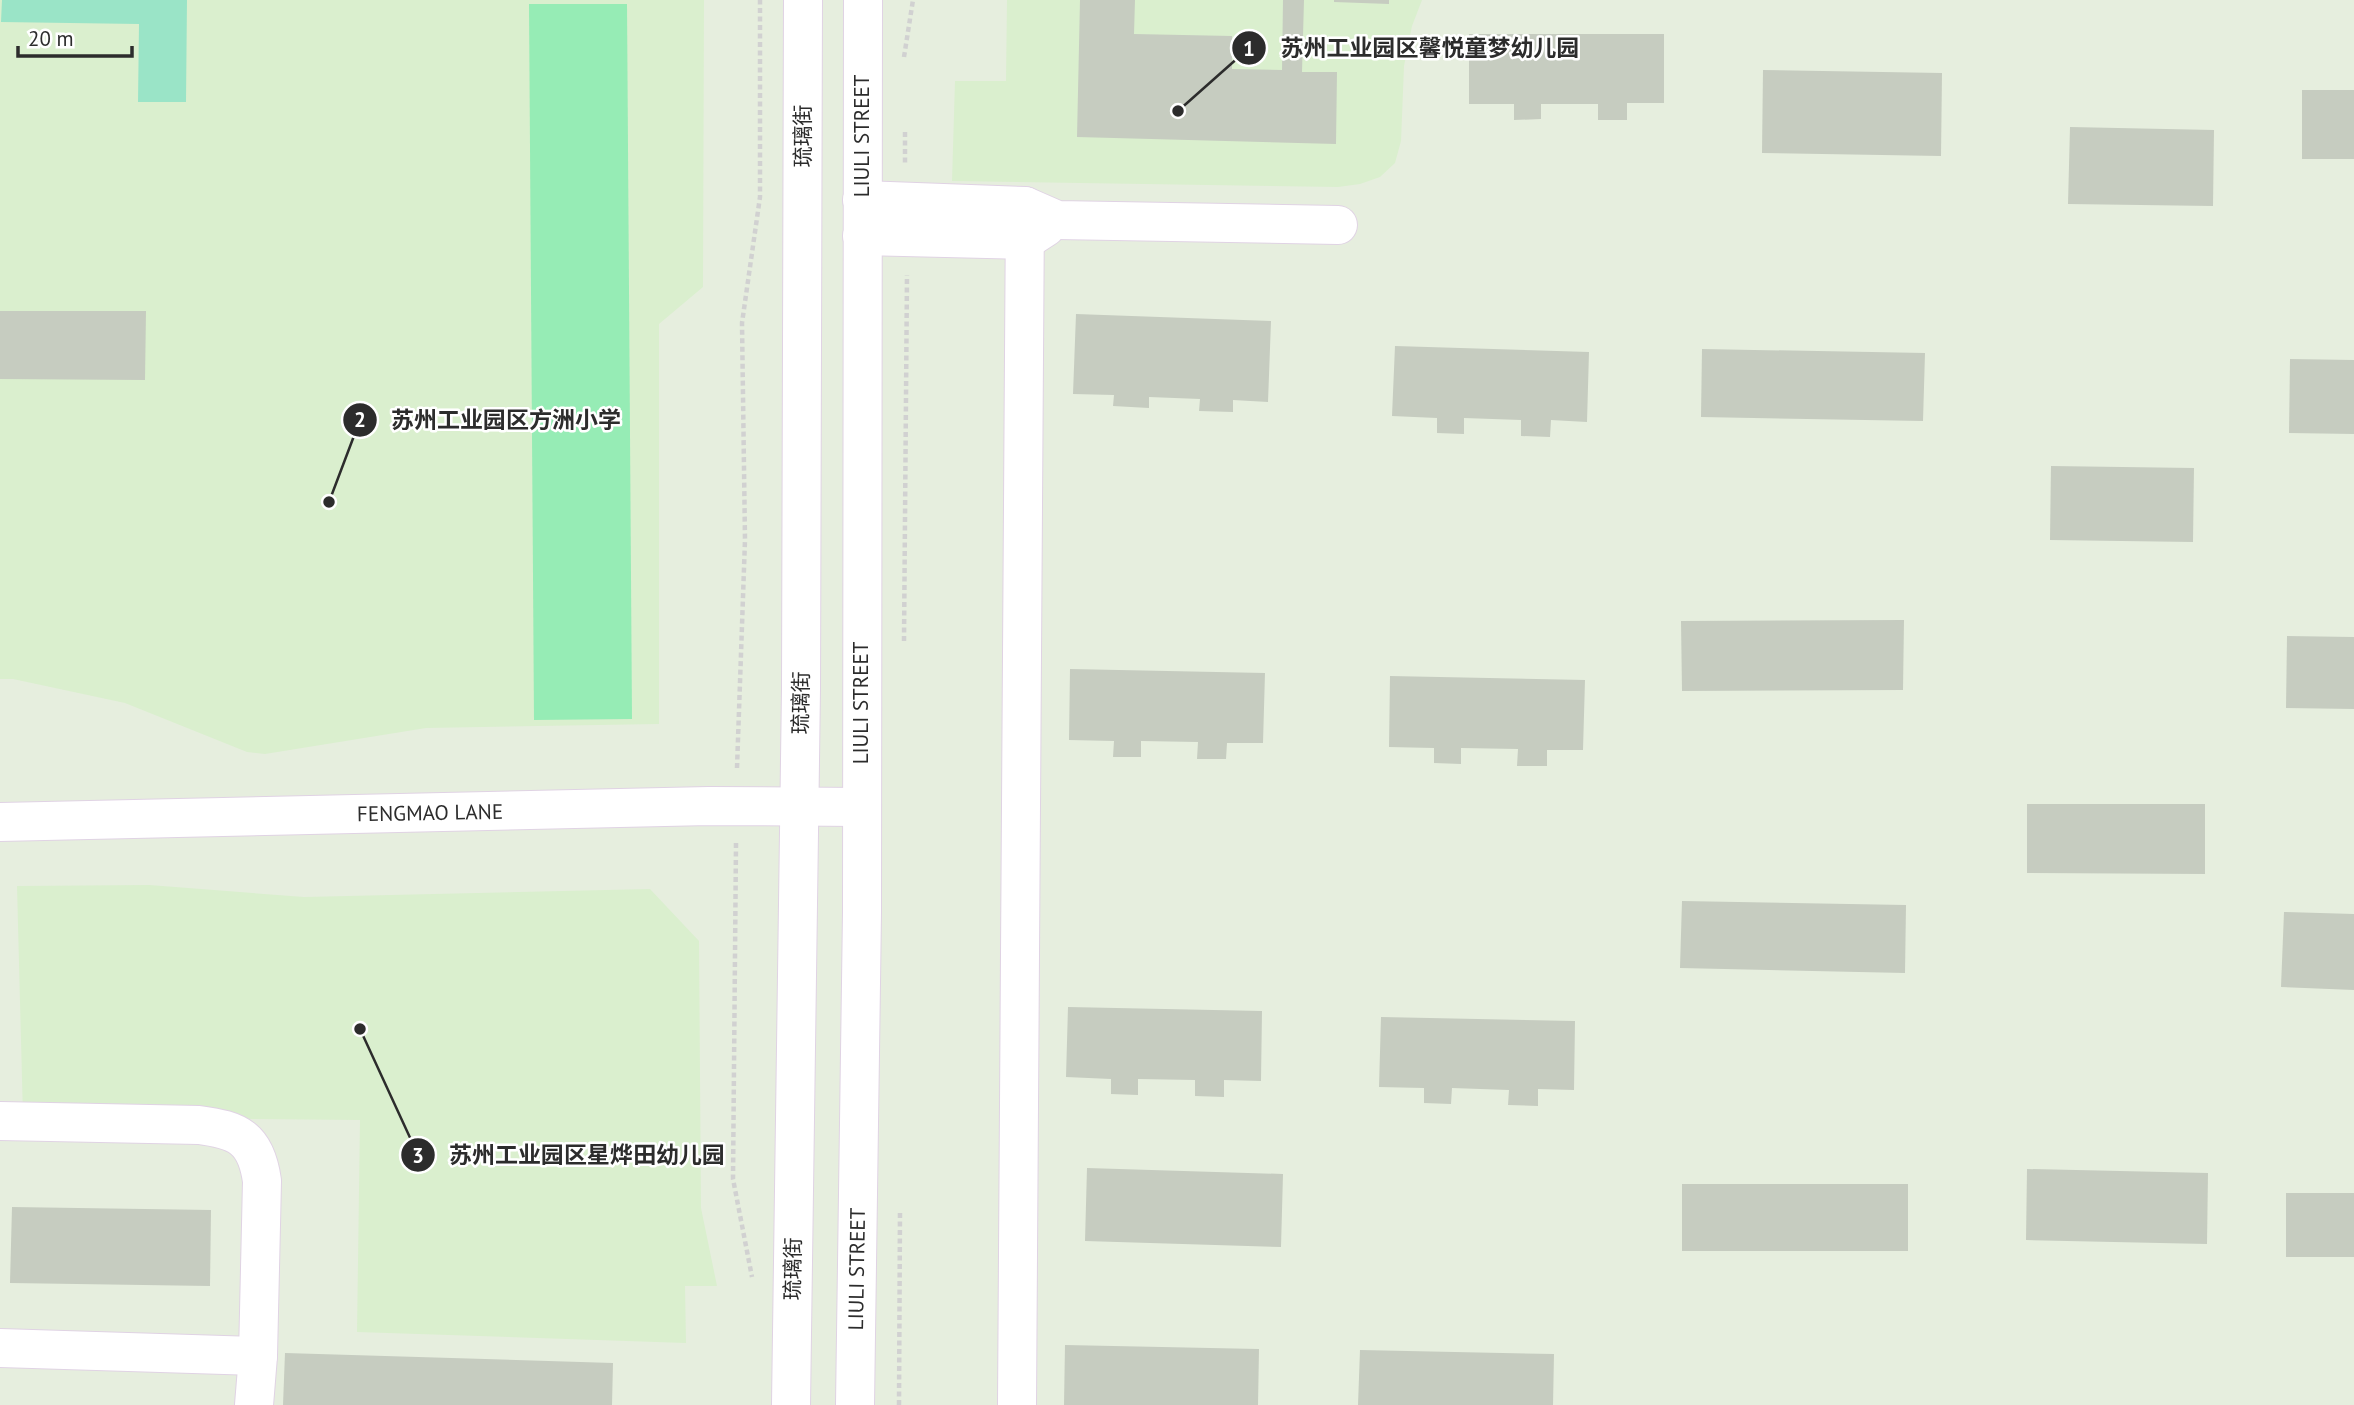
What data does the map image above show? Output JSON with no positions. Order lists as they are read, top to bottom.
{
  "streets": {
    "street": ["琉璃街", "LIULI STREET", "FENGMAO LANE"]
  },
  "crossings": [
    ["琉璃街", "FENGMAO LANE"],
    ["LIULI STREET", "FENGMAO LANE"]
  ],
  "places": ["苏州工业园区馨悦童梦幼儿园", "苏州工业园区方洲小学", "苏州工业园区星烨田幼儿园"],
  "scale_bar": "20 m"
}
